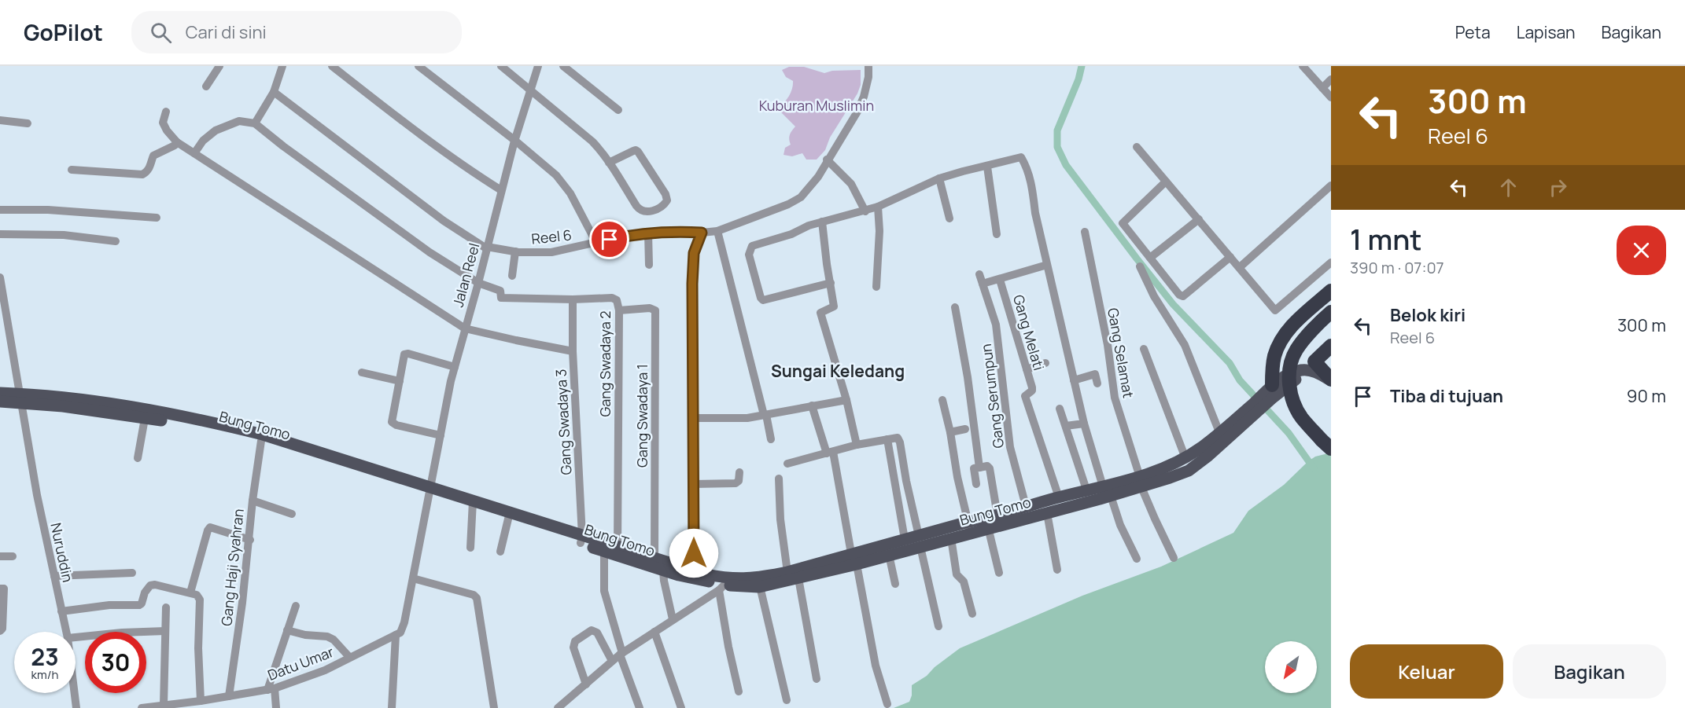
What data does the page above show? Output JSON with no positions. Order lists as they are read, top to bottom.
{
  "streets": {
    "main road": ["Bung Tomo"],
    "street": [
      "Reel 6",
      "Jalan Reel",
      "Gang Melati",
      "Gang Selamat",
      "Gang Swadaya 2",
      "Gang Serumpun",
      "Gang Swadaya 1",
      "Gang Swadaya 3",
      "Nuruddin",
      "Gang Haji Syahran",
      "Datu Umar"
    ]
  },
  "crossings": [
    ["Reel 6", "Jalan Reel"],
    ["Jalan Reel", "Gang Swadaya 2"],
    ["Jalan Reel", "Bung Tomo"],
    ["Jalan Reel", "Datu Umar"],
    ["Gang Melati", "Bung Tomo"],
    ["Gang Selamat", "Bung Tomo"],
    ["Gang Swadaya 2", "Gang Swadaya 1"],
    ["Gang Swadaya 2", "Gang Swadaya 3"],
    ["Gang Swadaya 2", "Bung Tomo"],
    ["Gang Serumpun", "Bung Tomo"],
    ["Gang Swadaya 1", "Bung Tomo"],
    ["Gang Swadaya 3", "Bung Tomo"],
    ["Bung Tomo", "Nuruddin"],
    ["Bung Tomo", "Gang Haji Syahran"],
    ["Gang Haji Syahran", "Datu Umar"]
  ],
  "districts": ["Sungai Keledang"],
  "parks": ["Kuburan Muslimin"],
  "north": "bottom left",
  "page": {
    "header": "GoPilot",
    "search": "Cari di sini",
    "nav": ["Peta", "Lapisan", "Bagikan"],
    "turn": ["300 m", "Reel 6"],
    "heading": ["1 mnt", "390 m · 07:07"],
    "list": [
      {
        "name": "Belok kiri",
        "note": "Reel 6",
        "value": "300 m"
      },
      {
        "name": "Tiba di tujuan",
        "value": "90 m"
      }
    ],
    "speed": "23 km/h",
    "limit": "30",
    "buttons": ["Keluar", "Bagikan"]
  }
}
